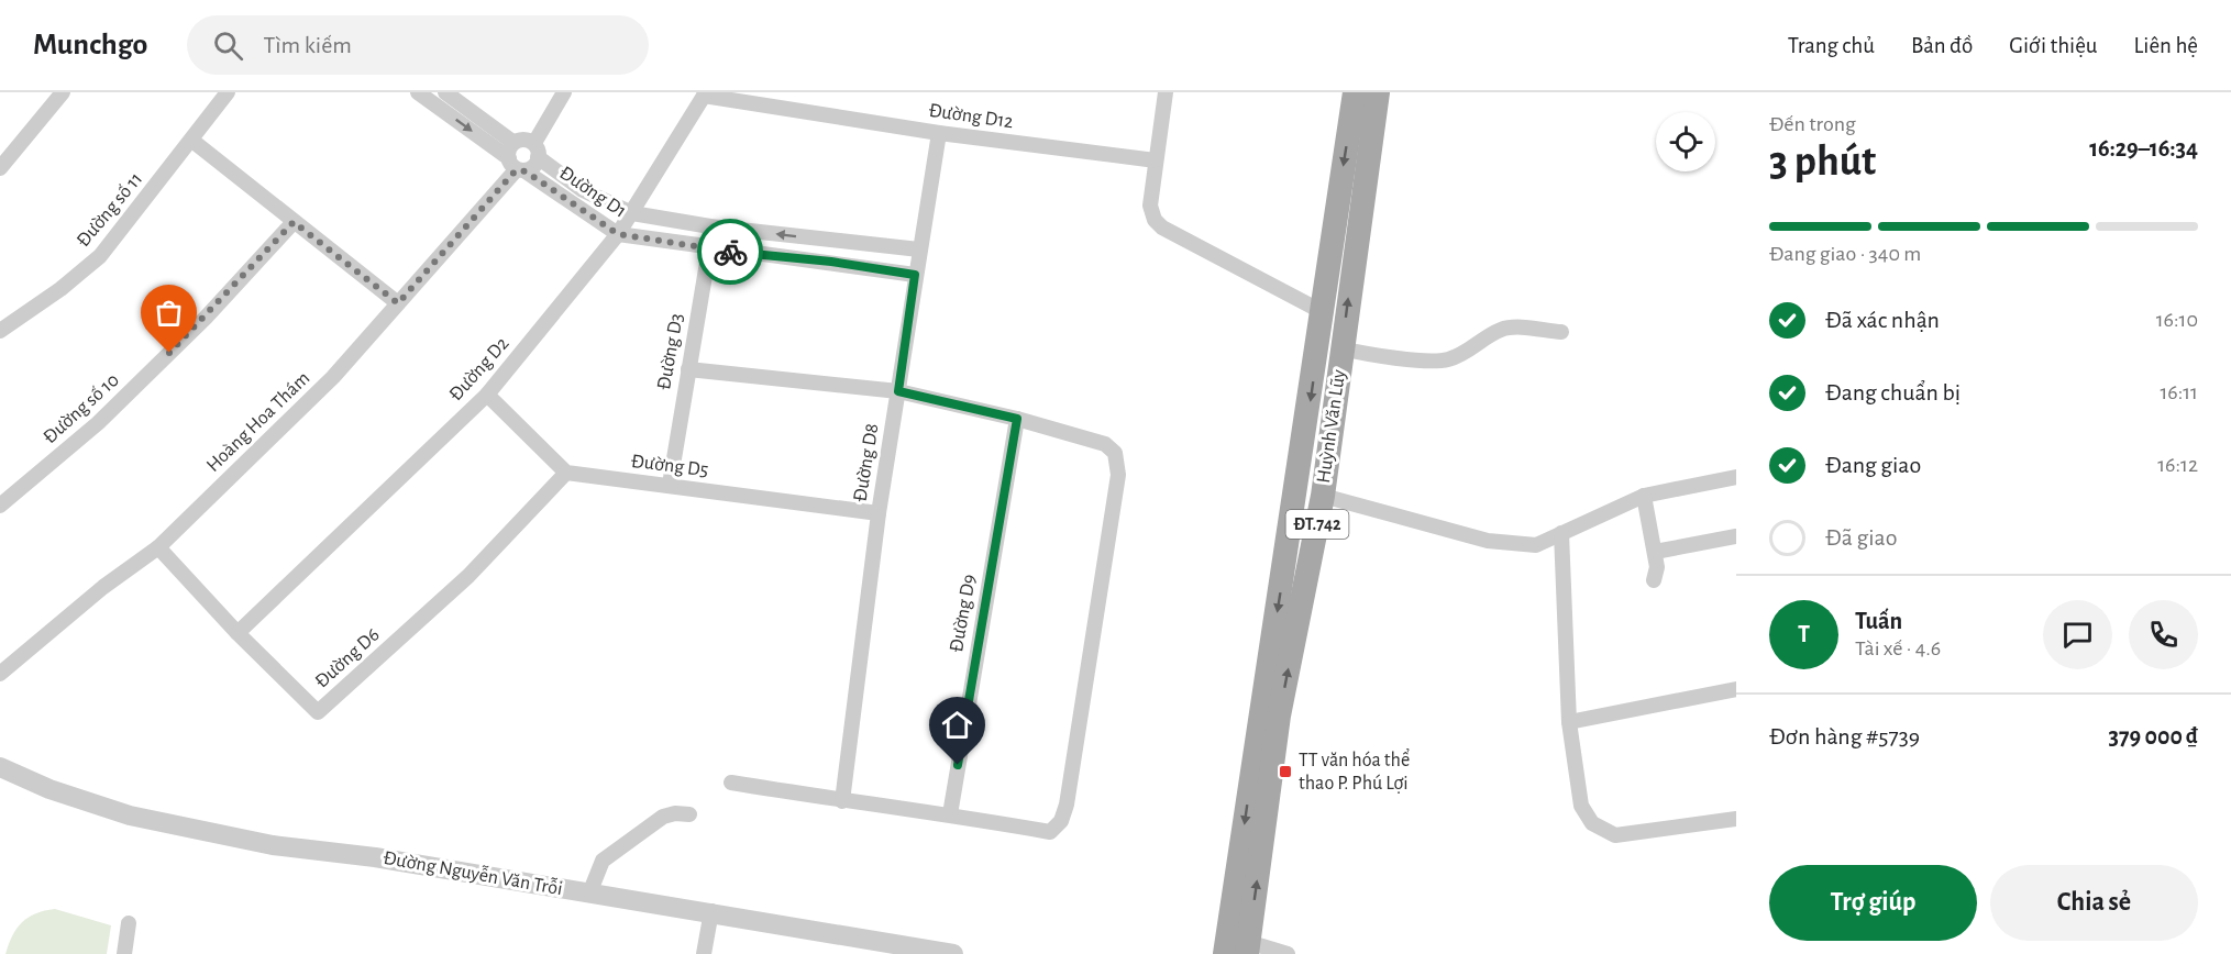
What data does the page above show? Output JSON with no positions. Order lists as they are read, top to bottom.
{
  "streets": {
    "main road": ["Huỳnh Văn Lũy", "ĐT.742"],
    "street": [
      "Đường D12",
      "Đường D1",
      "Đường số 11",
      "Đường D3",
      "Đường D2",
      "Đường số 10",
      "Hoàng Hoa Thám",
      "Đường D8",
      "Đường D5",
      "Đường D9",
      "Đường D6",
      "Đường Nguyễn Văn Trỗi"
    ]
  },
  "crossings": [
    ["Đường D12", "Đường D2"],
    ["Đường D12", "Đường D8"],
    ["Đường D1", "Đường D3"],
    ["Đường D1", "Đường D2"],
    ["Đường D1", "Hoàng Hoa Thám"],
    ["Đường D1", "Đường D8"],
    ["Đường D3", "Đường D5"],
    ["Đường D2", "Đường D6"],
    ["Hoàng Hoa Thám", "Đường D6"],
    ["Đường D8", "Đường D5"],
    ["Đường D5", "Đường D6"]
  ],
  "places": {
    "transit": ["TT văn hóa thể thao P. Phú Lợi"]
  },
  "page": {
    "header": "Munchgo",
    "search": "Tìm kiếm",
    "nav": [
      "Trang chủ",
      "Bản đồ",
      "Giới thiệu",
      "Liên hệ"
    ],
    "heading": ["3 phút", "Đến trong", "16:29–16:34"],
    "panel": [
      "Tuấn",
      "Tài xế · 4.6",
      "Đơn hàng #5739",
      "379 000 ₫"
    ],
    "bar": "Đang giao · 340 m",
    "list": [
      ["Đã xác nhận", "16:10"],
      ["Đang chuẩn bị", "16:11"],
      ["Đang giao", "16:12"],
      "Đã giao"
    ],
    "round": "T",
    "buttons": ["Trợ giúp", "Chia sẻ"]
  }
}
